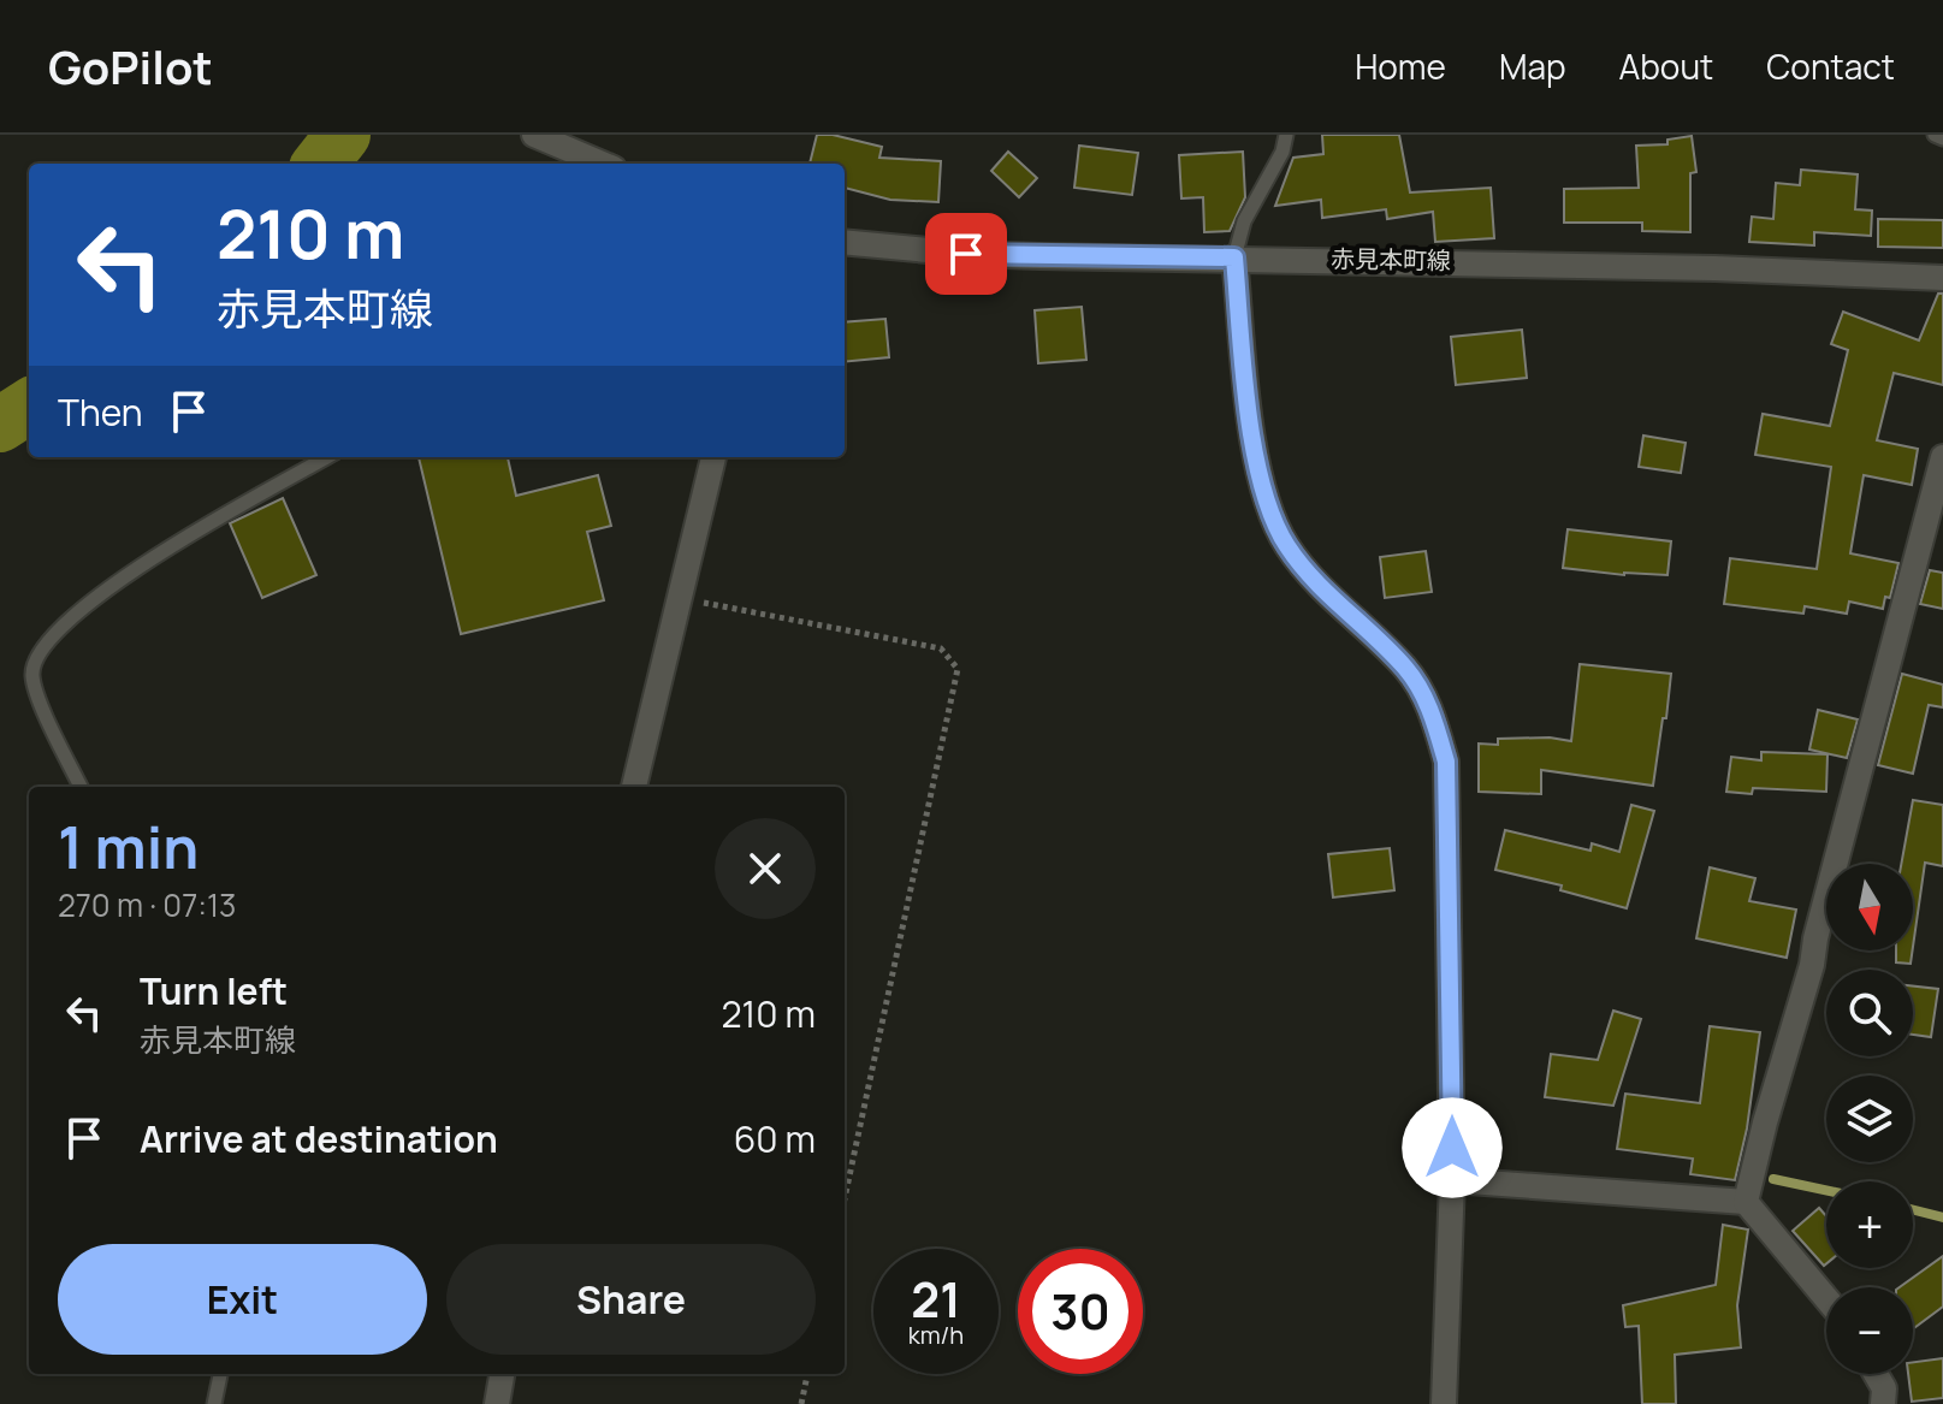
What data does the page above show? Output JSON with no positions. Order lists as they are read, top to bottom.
{
  "streets": {
    "street": ["赤見本町線"]
  },
  "north": "bottom",
  "page": {
    "header": "GoPilot",
    "nav": [
      "Home",
      "Map",
      "About",
      "Contact"
    ],
    "turn": ["210 m", "赤見本町線"],
    "then": "Then",
    "heading": ["1 min", "270 m · 07:13"],
    "map_buttons": ["+", "−"],
    "list": [
      {
        "name": "Turn left",
        "note": "赤見本町線",
        "value": "210 m"
      },
      {
        "name": "Arrive at destination",
        "value": "60 m"
      }
    ],
    "buttons": ["Exit", "Share"],
    "speed": "21 km/h",
    "limit": "30"
  }
}
